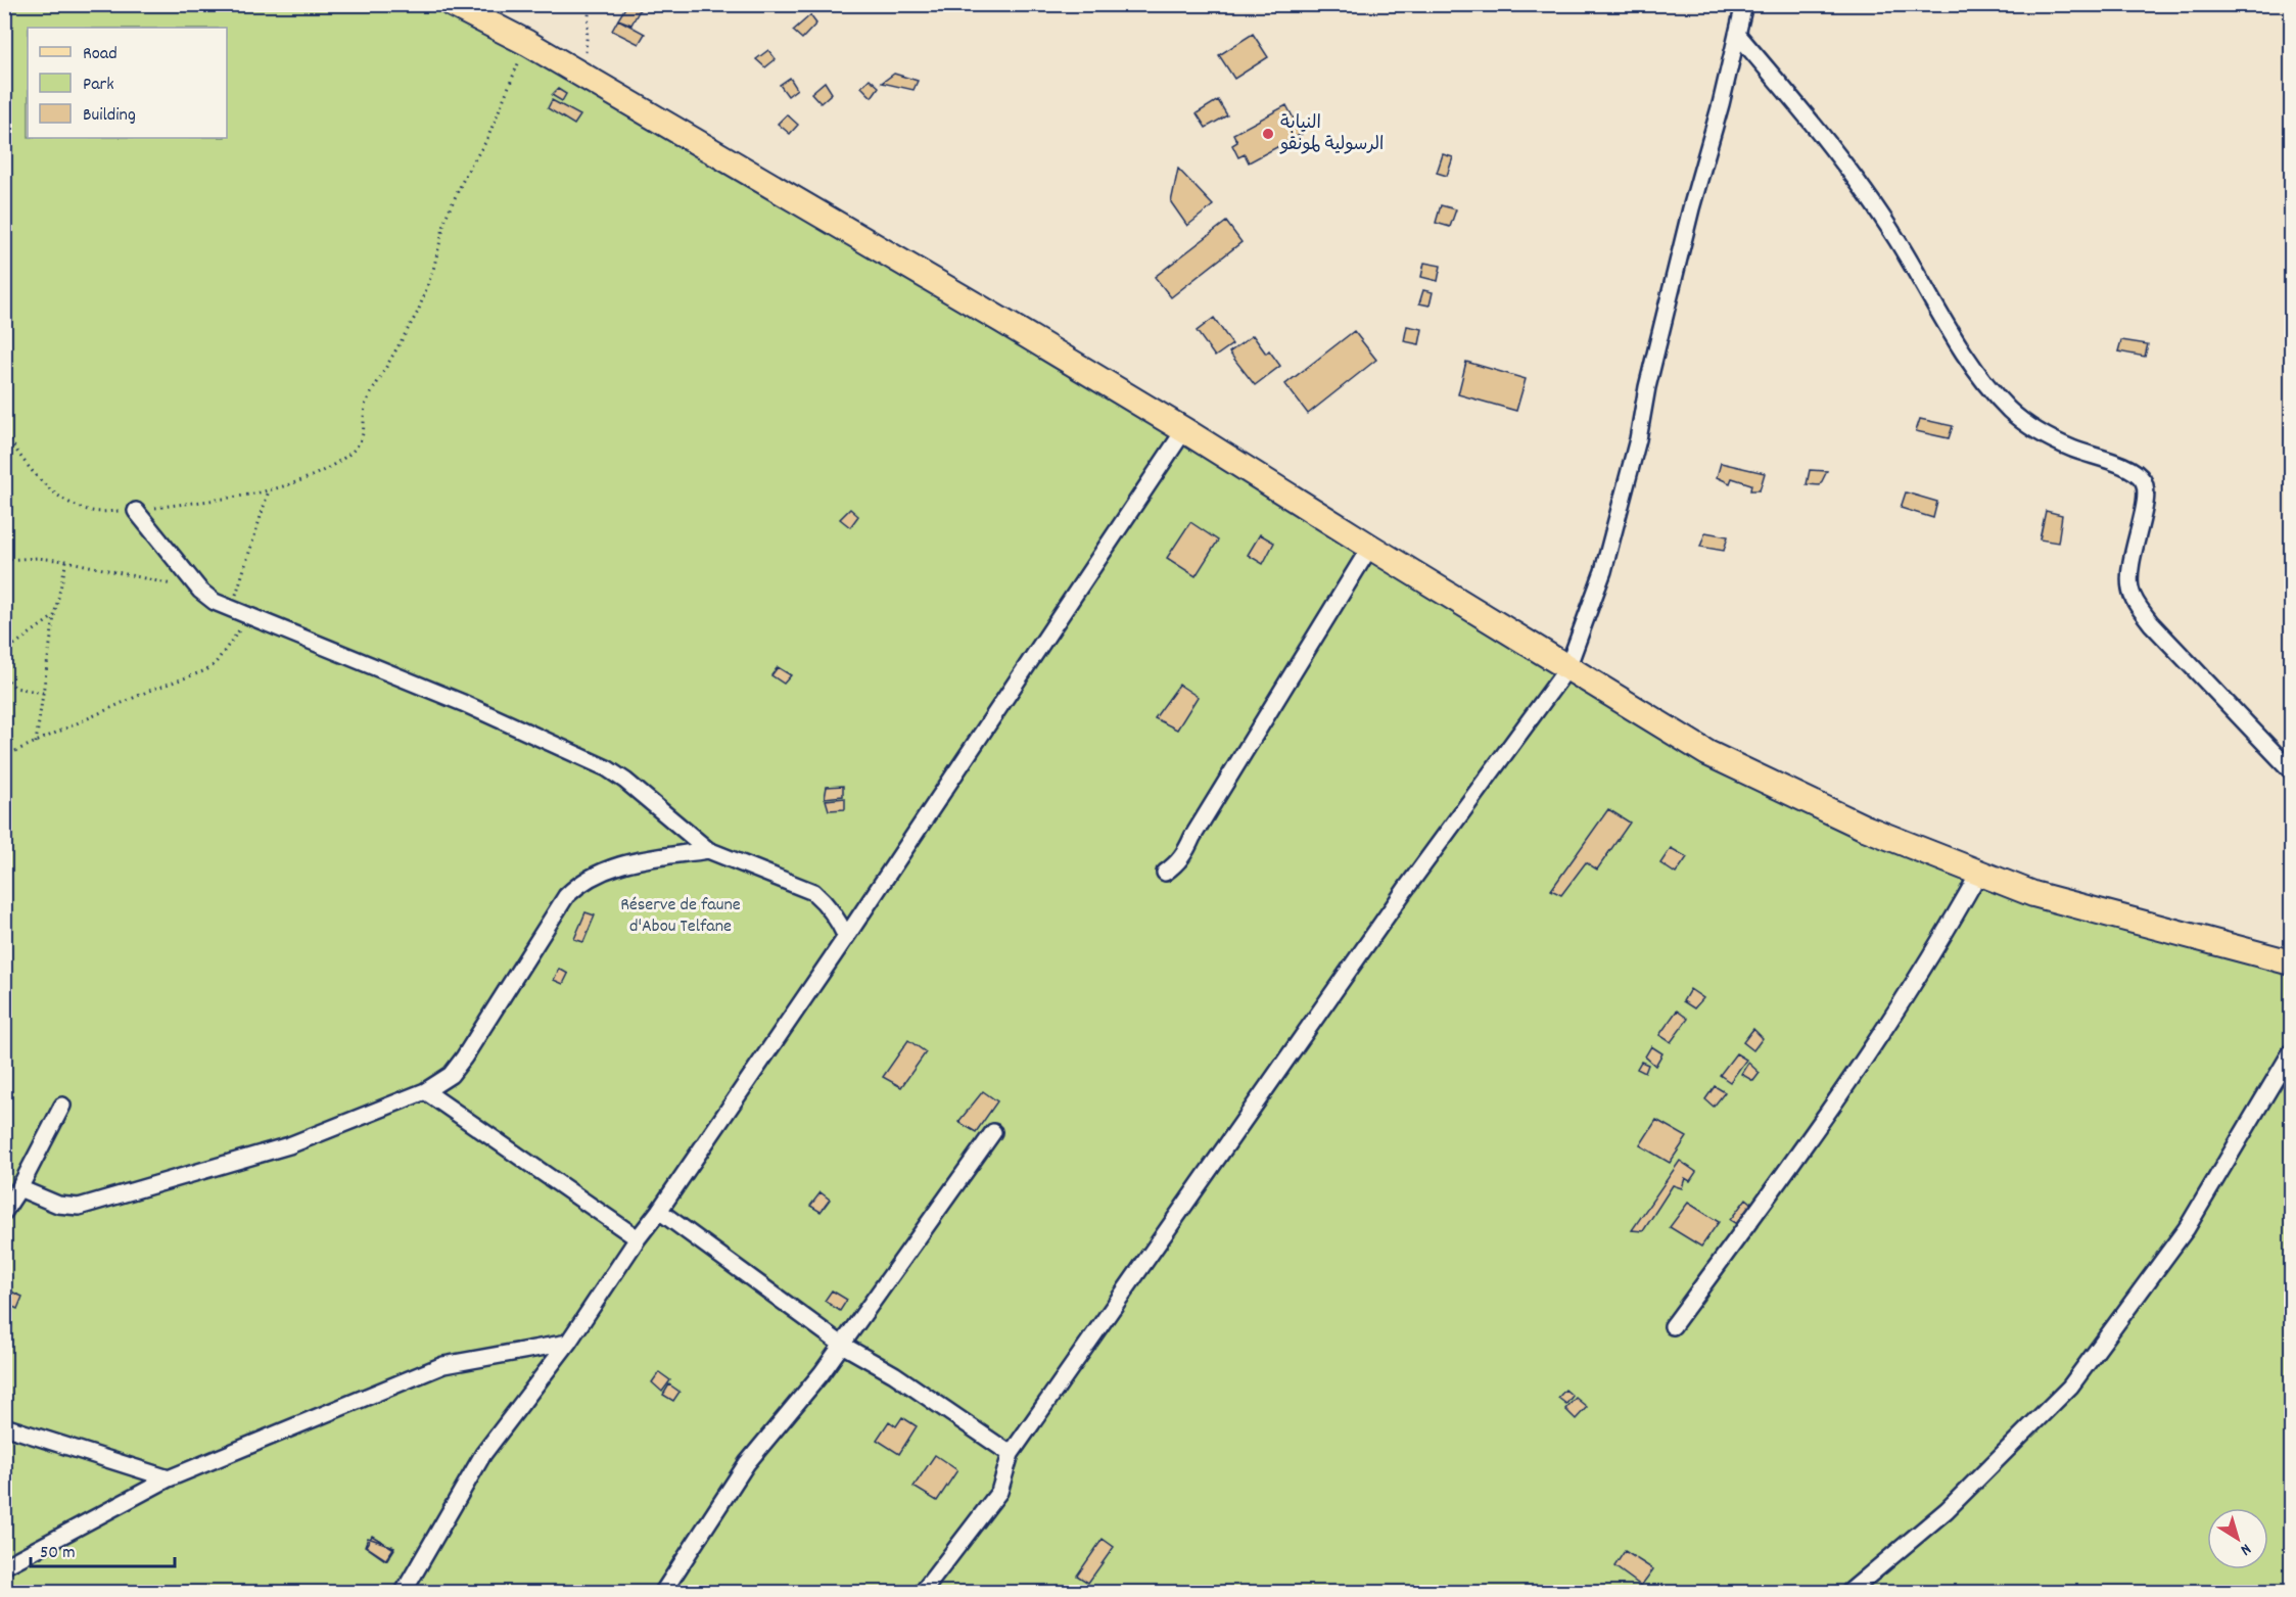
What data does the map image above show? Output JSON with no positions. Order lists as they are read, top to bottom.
{
  "parks": ["Réserve de faune d'Abou Telfane"],
  "places": ["النيابة الرسولية لمونقو"],
  "legend": ["Road", "Park", "Building"],
  "scale_bar": "50 m",
  "north": "bottom right"
}
